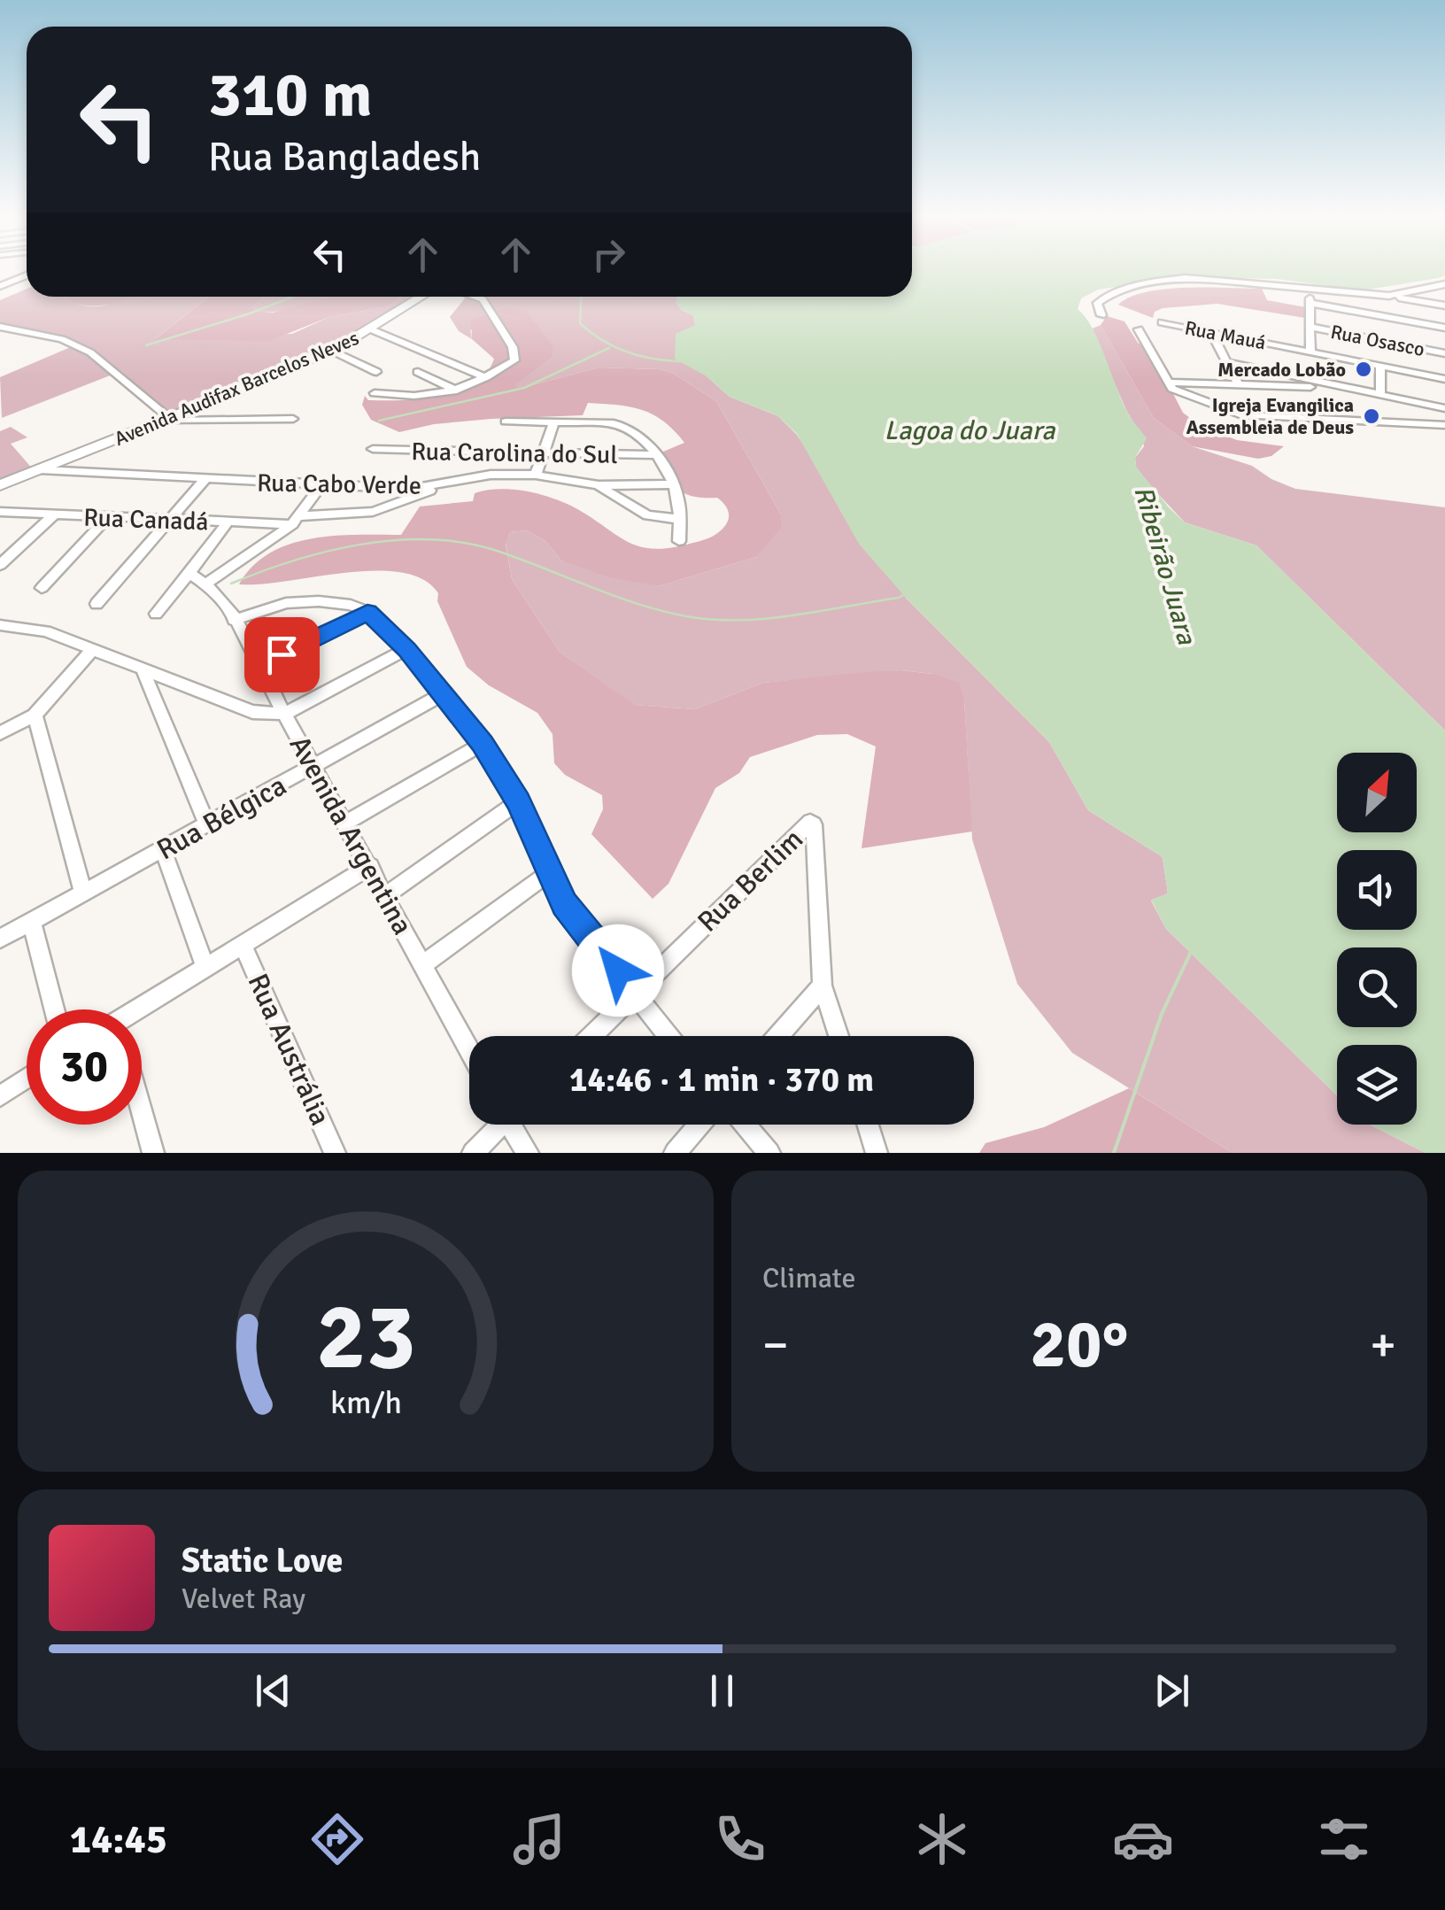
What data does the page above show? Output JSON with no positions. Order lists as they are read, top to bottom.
{
  "streets": {
    "main road": ["Avenida Audifax Barcelos Neves"],
    "street": [
      "Rua Mauá",
      "Rua Osasco",
      "Rua Carolina do Sul",
      "Rua Cabo Verde",
      "Rua Canadá",
      "Rua Bélgica",
      "Avenida Argentina",
      "Rua Berlim",
      "Rua Austrália"
    ]
  },
  "crossings": [
    ["Avenida Audifax Barcelos Neves", "Rua Cabo Verde"],
    ["Rua Cabo Verde", "Rua Canadá"],
    ["Rua Bélgica", "Avenida Argentina"]
  ],
  "water": ["Lagoa do Juara", "Ribeirão Juara"],
  "places": ["Mercado Lobão", "Igreja Evangilica Assembleia de Deus"],
  "north": "top right",
  "page": {
    "turn": ["310 m", "Rua Bangladesh"],
    "limit": "30",
    "trip": "14:46 · 1 min · 370 m",
    "tile": "Climate",
    "heat": ["−", "20°", "+"],
    "song": ["Static Love", "Velvet Ray"],
    "tabs": "14:45",
    "gauge": ["23", "km/h"]
  }
}
